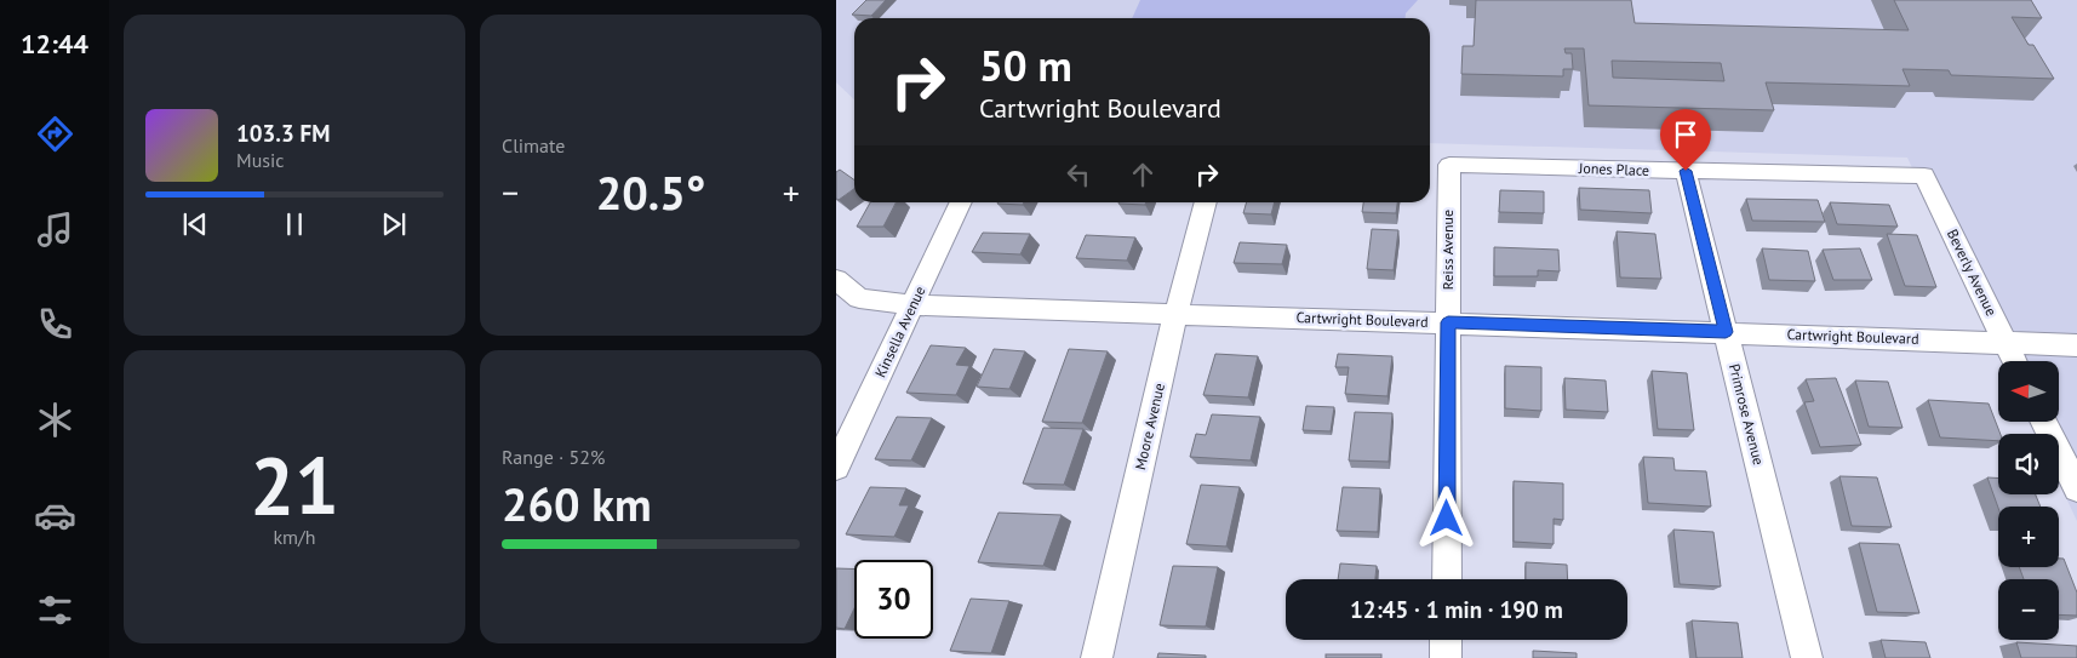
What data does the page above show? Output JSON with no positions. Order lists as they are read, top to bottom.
{
  "streets": {
    "street": [
      "Jones Place",
      "Reiss Avenue",
      "Beverly Avenue",
      "Cartwright Boulevard",
      "Kinsella Avenue",
      "Primrose Avenue",
      "Moore Avenue"
    ]
  },
  "crossings": [
    ["Jones Place", "Reiss Avenue"],
    ["Jones Place", "Beverly Avenue"],
    ["Jones Place", "Primrose Avenue"],
    ["Reiss Avenue", "Cartwright Boulevard"],
    ["Beverly Avenue", "Cartwright Boulevard"],
    ["Cartwright Boulevard", "Kinsella Avenue"],
    ["Cartwright Boulevard", "Primrose Avenue"],
    ["Cartwright Boulevard", "Moore Avenue"]
  ],
  "north": "left",
  "page": {
    "tabs": "12:44",
    "tile": [
      "Climate",
      ["21", "km/h"],
      ["Range · 52%", "260 km"]
    ],
    "turn": ["50 m", "Cartwright Boulevard"],
    "song": ["103.3 FM", "Music"],
    "heat": ["−", "20.5°", "+"],
    "map_buttons": ["+", "−"],
    "limit": "30",
    "trip": "12:45 · 1 min · 190 m"
  }
}
